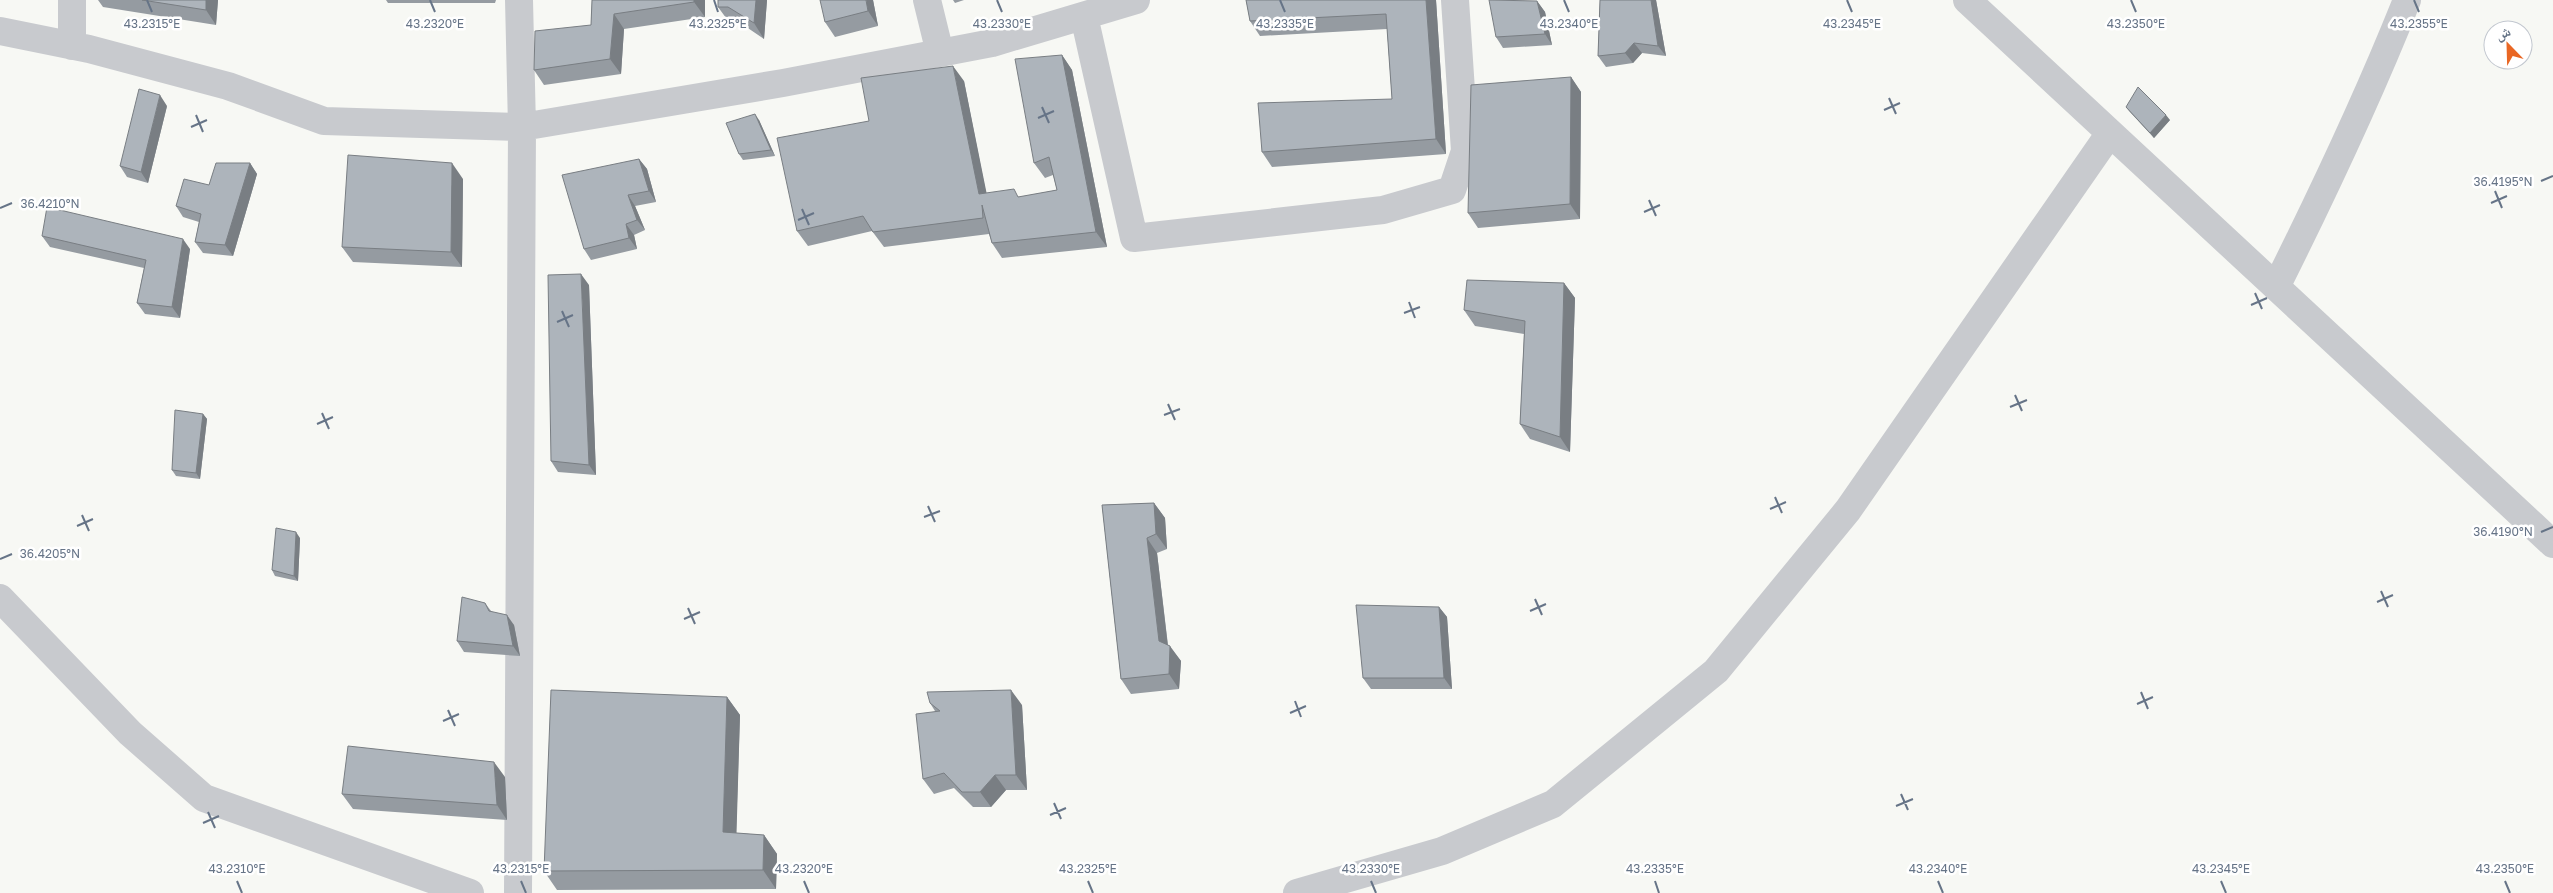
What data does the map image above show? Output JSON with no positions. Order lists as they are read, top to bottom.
{
  "north": "top left",
  "coordinates": [
    "43.2315°E",
    "43.2320°E",
    "43.2325°E",
    "43.2330°E",
    "43.2335°E",
    "43.2340°E",
    "43.2345°E",
    "43.2350°E",
    "43.2355°E",
    "36.4195°N",
    "36.4210°N",
    "36.4190°N",
    "36.4205°N",
    "43.2310°E"
  ]
}
